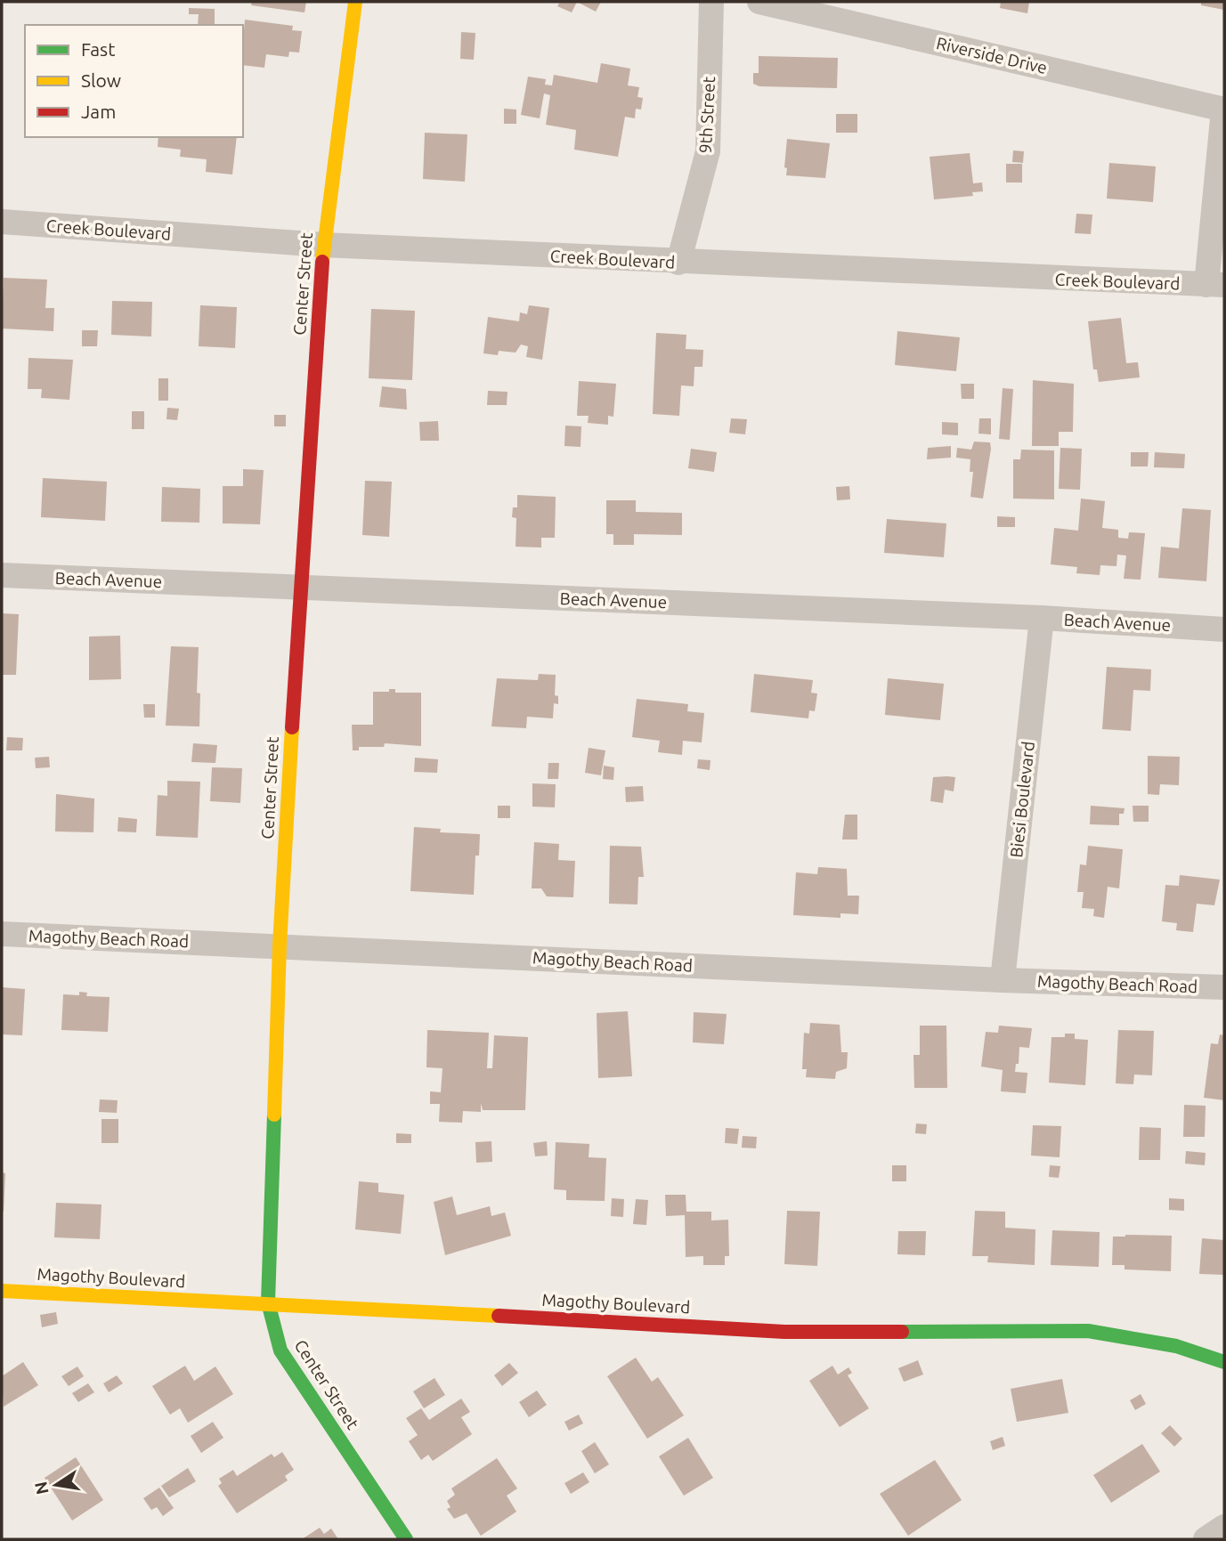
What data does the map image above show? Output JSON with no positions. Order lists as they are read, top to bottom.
{
  "streets": {
    "street": [
      "Riverside Drive",
      "9th Street",
      "Creek Boulevard",
      "Center Street",
      "Beach Avenue",
      "Biesi Boulevard",
      "Magothy Beach Road",
      "Magothy Boulevard"
    ]
  },
  "crossings": [
    ["9th Street", "Creek Boulevard"],
    ["Creek Boulevard", "Center Street"],
    ["Center Street", "Beach Avenue"],
    ["Center Street", "Magothy Beach Road"],
    ["Center Street", "Magothy Boulevard"],
    ["Beach Avenue", "Biesi Boulevard"],
    ["Biesi Boulevard", "Magothy Beach Road"]
  ],
  "legend": ["Fast", "Slow", "Jam"],
  "north": "left"
}
